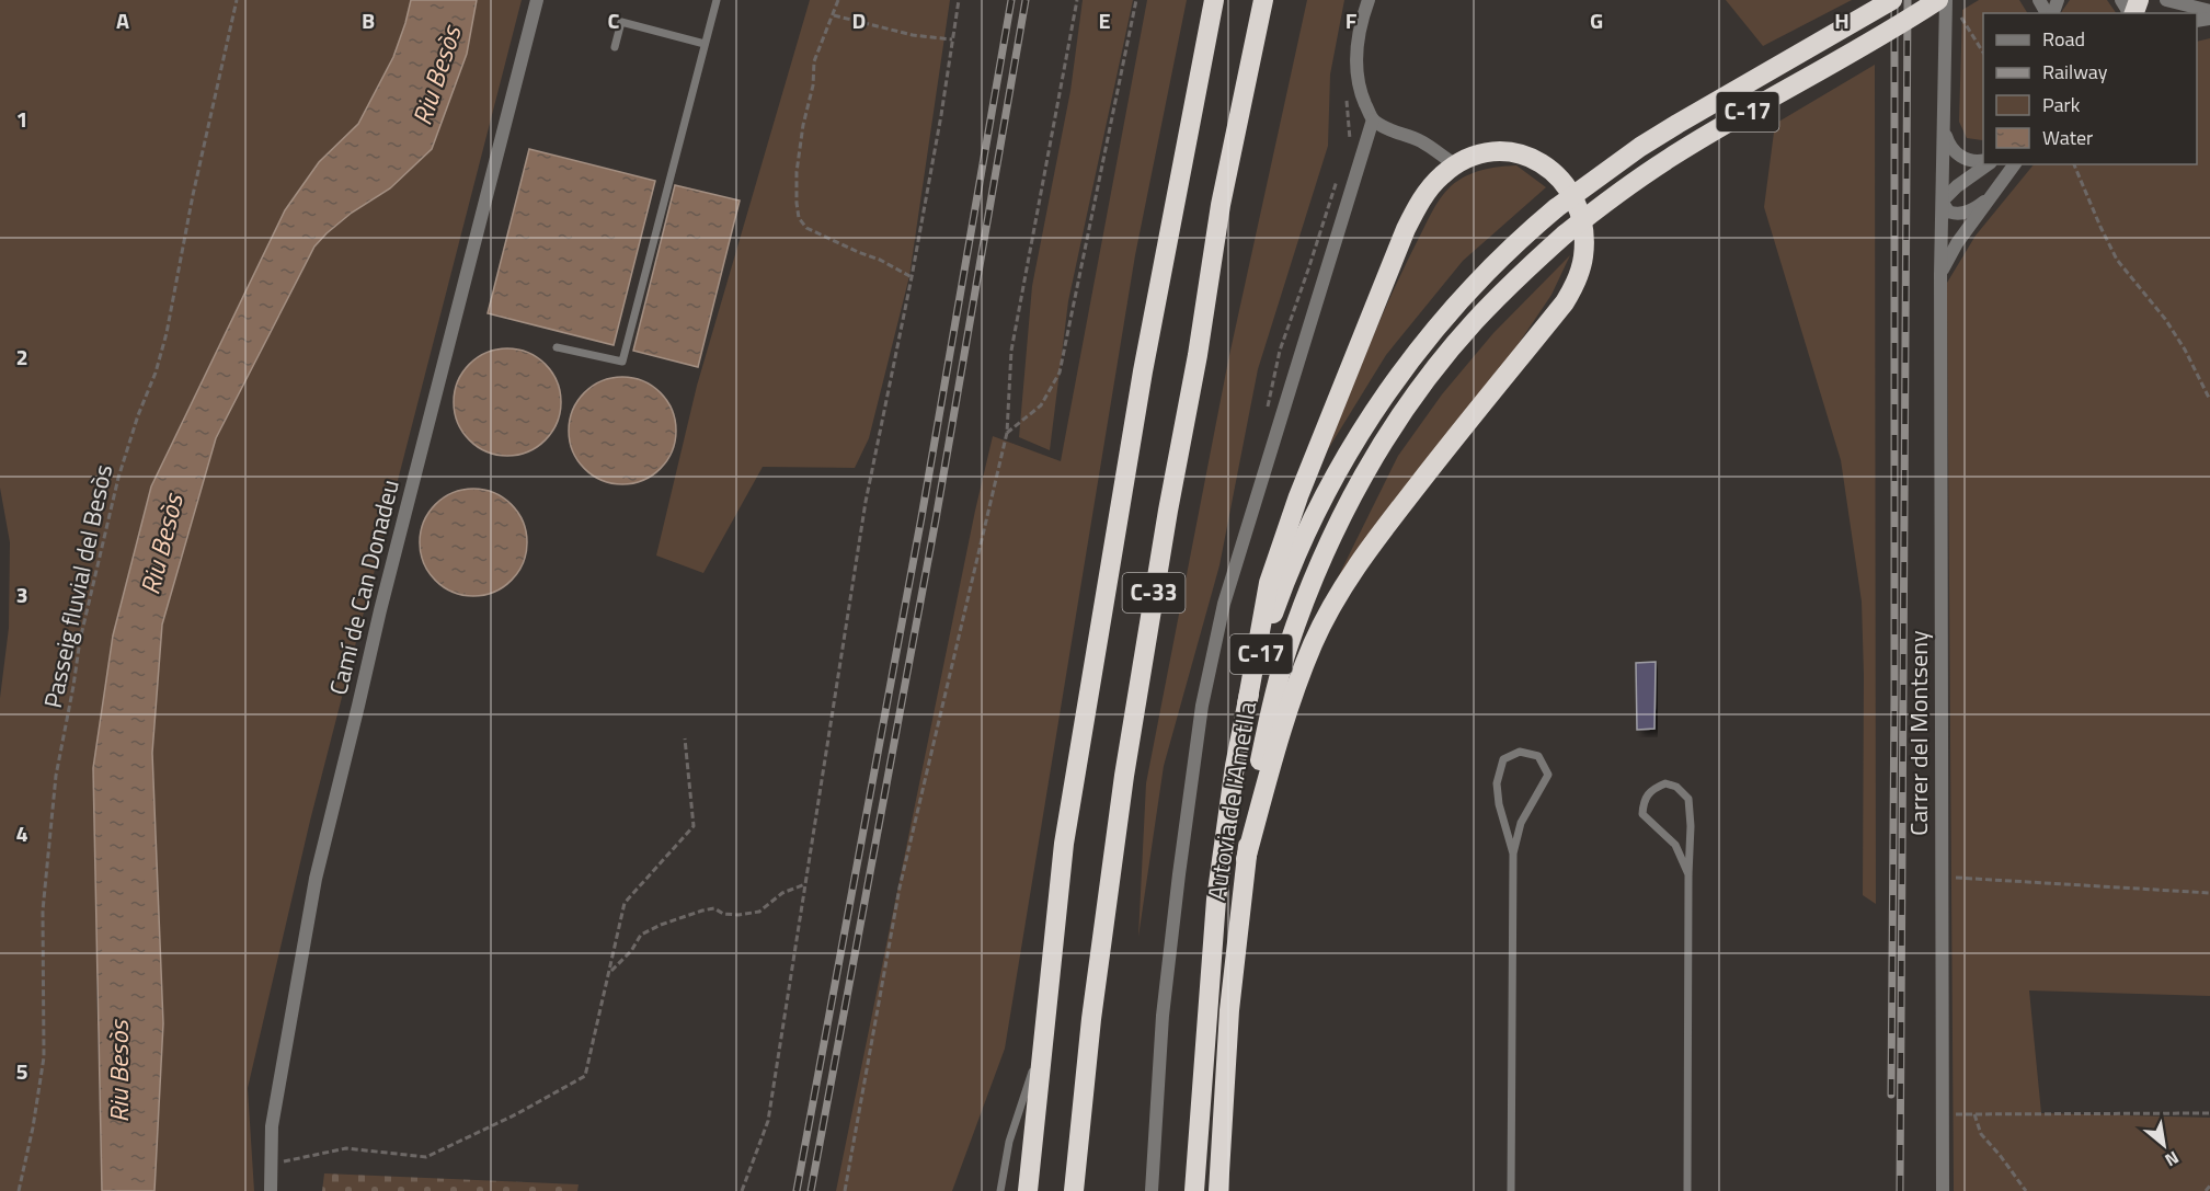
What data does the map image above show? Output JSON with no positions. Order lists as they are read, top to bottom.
{
  "streets": {
    "highway": ["C-17", "C-33", "Autovia de l'Ametlla"],
    "street": ["Camí de Can Donadeu", "Carrer del Montseny"],
    "path": ["Passeig fluvial del Besòs"]
  },
  "water": ["Riu Besòs"],
  "legend": [
    "Road",
    "Railway",
    "Park",
    "Water"
  ],
  "north": "bottom right",
  "grid": {
    "columns": [
      "A",
      "B",
      "C",
      "D",
      "E",
      "F",
      "G",
      "H"
    ],
    "rows": [
      "1",
      "2",
      "3",
      "4",
      "5"
    ]
  }
}
